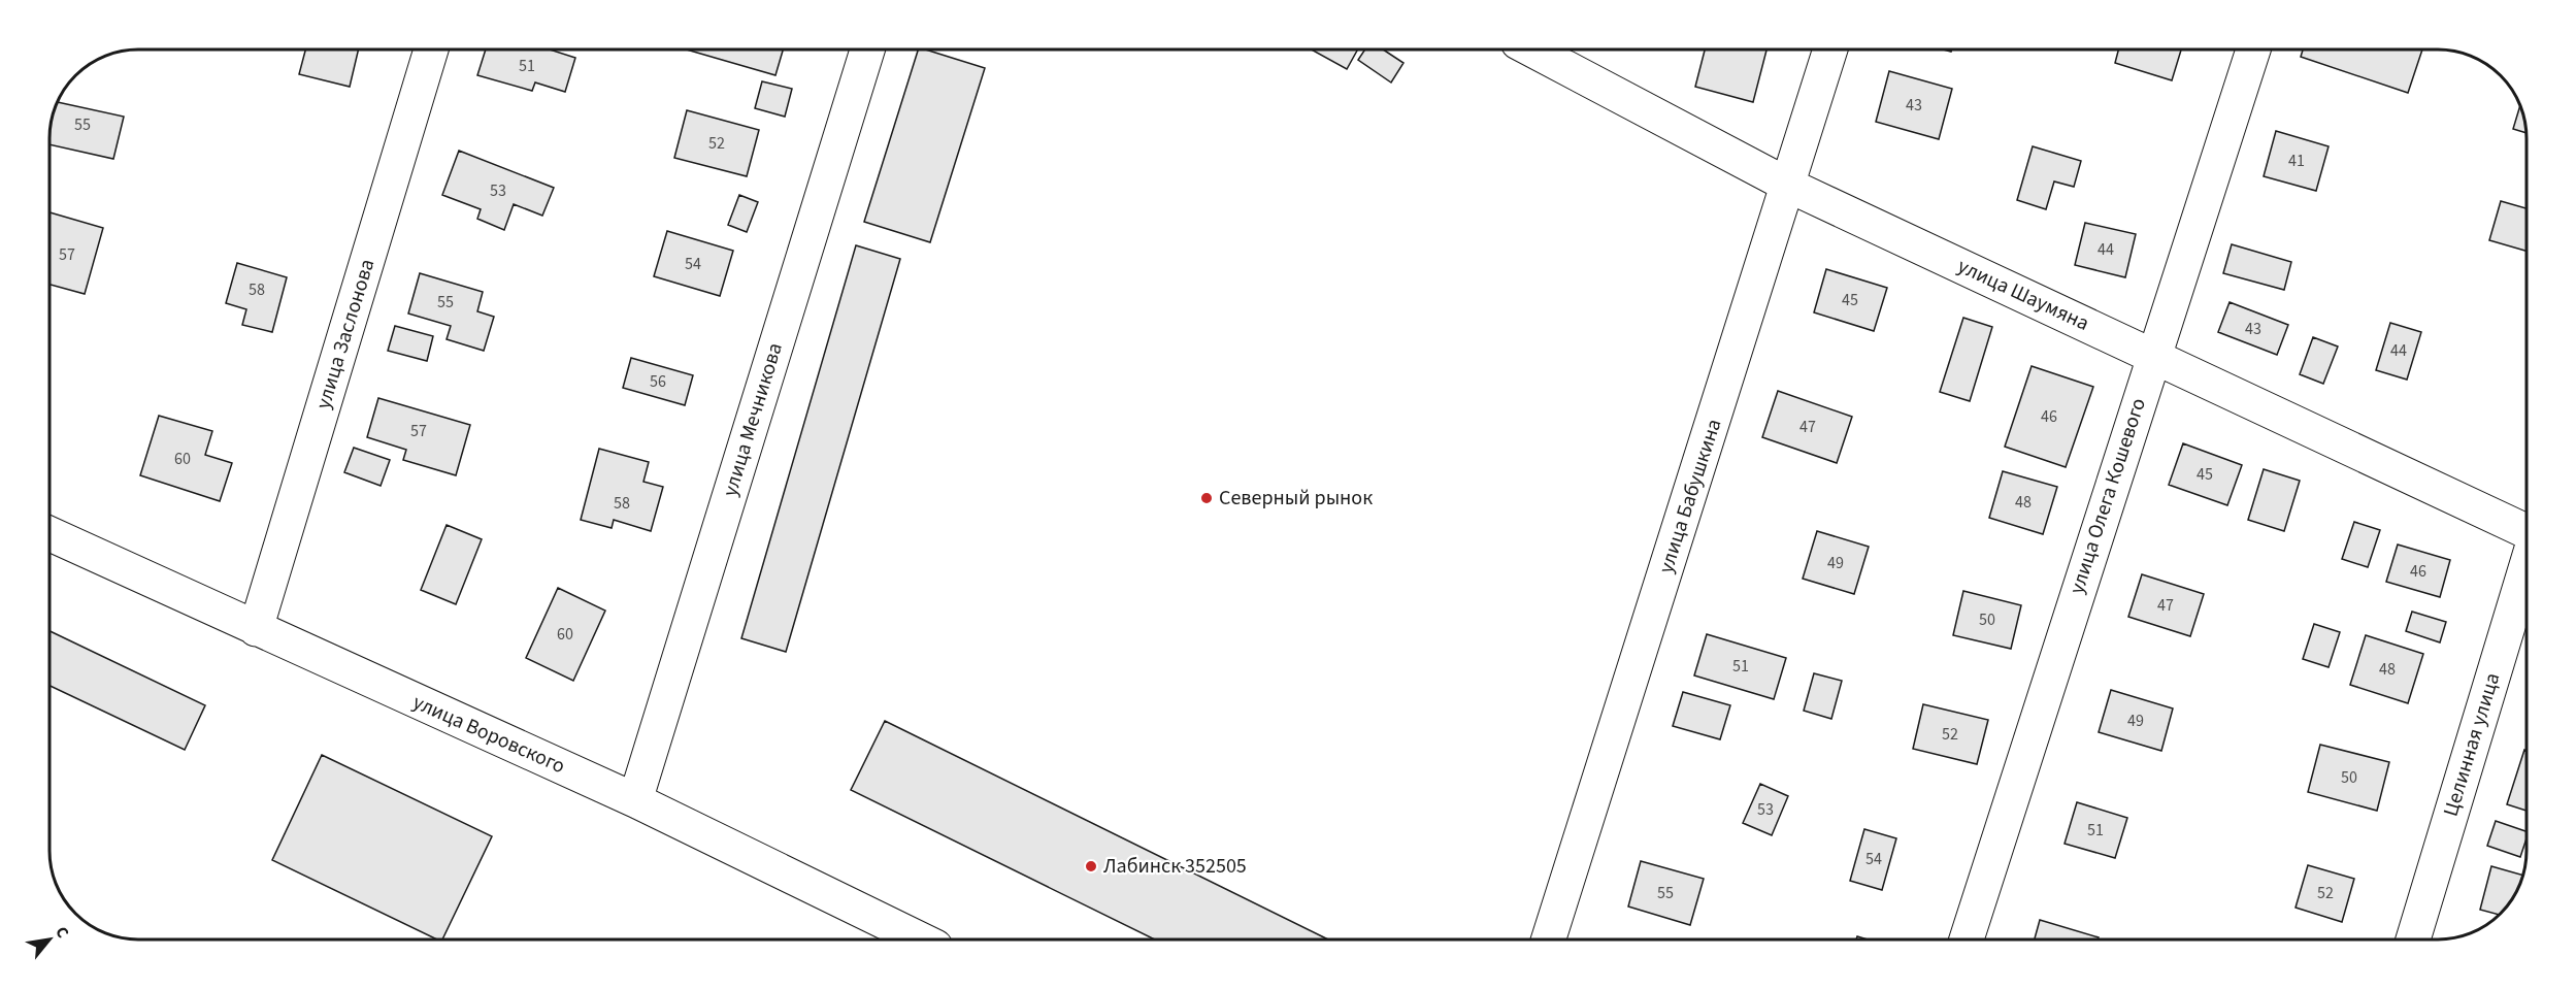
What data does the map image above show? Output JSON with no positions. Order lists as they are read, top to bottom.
{
  "streets": {
    "street": [
      "улица Шаумяна",
      "улица Заслонова",
      "улица Мечникова",
      "улица Бабушкина",
      "улица Олега Кошевого",
      "улица Воровского",
      "Целинная улица"
    ]
  },
  "crossings": [
    ["улица Шаумяна", "улица Бабушкина"],
    ["улица Шаумяна", "улица Олега Кошевого"],
    ["улица Заслонова", "улица Воровского"],
    ["улица Мечникова", "улица Воровского"]
  ],
  "places": ["Северный рынок", "Лабинск 352505"],
  "house_numbers": [
    "51",
    "43",
    "55",
    "52",
    "41",
    "53",
    "44",
    "57",
    "54",
    "58",
    "45",
    "55",
    "43",
    "44",
    "56",
    "46",
    "47",
    "57",
    "60",
    "45",
    "48",
    "58",
    "49",
    "46",
    "47",
    "50",
    "60",
    "51",
    "48",
    "49",
    "52",
    "50",
    "53",
    "51",
    "54",
    "55",
    "52"
  ],
  "north": "top right"
}
